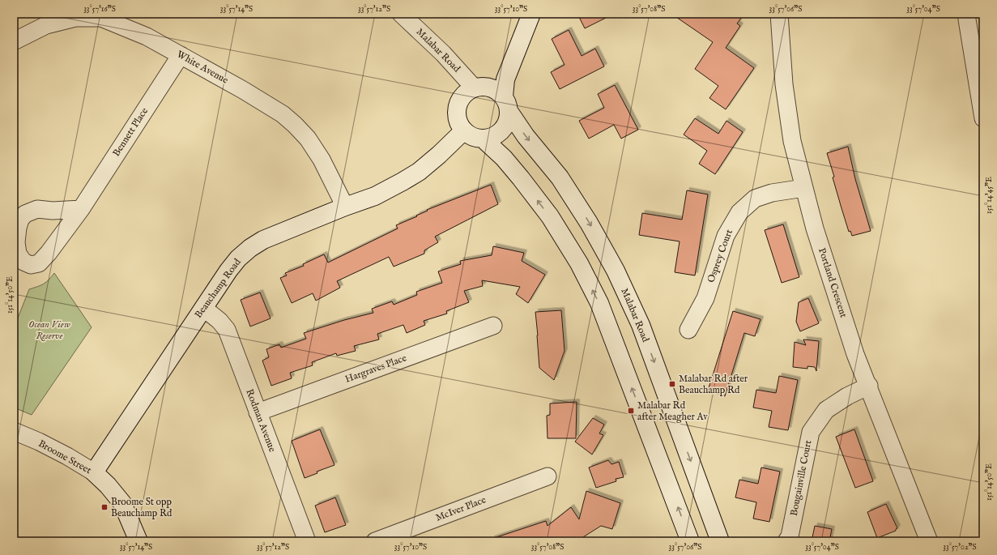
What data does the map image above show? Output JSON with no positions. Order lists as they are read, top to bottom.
{
  "streets": {
    "main road": ["Malabar Road", "Beauchamp Road", "Broome Street"],
    "street": [
      "White Avenue",
      "Bennett Place",
      "Osprey Court",
      "Portland Crescent",
      "Hargraves Place",
      "Rodman Avenue",
      "Bougainville Court",
      "McIver Place"
    ]
  },
  "crossings": [
    ["Malabar Road", "Beauchamp Road"],
    ["White Avenue", "Bennett Place"],
    ["White Avenue", "Beauchamp Road"],
    ["Osprey Court", "Portland Crescent"],
    ["Portland Crescent", "Bougainville Court"],
    ["Beauchamp Road", "Rodman Avenue"],
    ["Beauchamp Road", "Broome Street"],
    ["Hargraves Place", "Rodman Avenue"]
  ],
  "one_way": ["Malabar Road"],
  "parks": ["Ocean View Reserve"],
  "places": {
    "transit": ["Malabar Rd after Beauchamp Rd", "Malabar Rd after Meagher Av", "Broome St opp Beauchamp Rd"]
  },
  "coordinates": [
    "33°57'16\"S",
    "33°57'14\"S",
    "33°57'12\"S",
    "33°57'10\"S",
    "33°57'08\"S",
    "33°57'06\"S",
    "33°57'04\"S",
    "151°14'45\"E",
    "151°14'50\"E",
    "33°57'02\"S"
  ]
}
